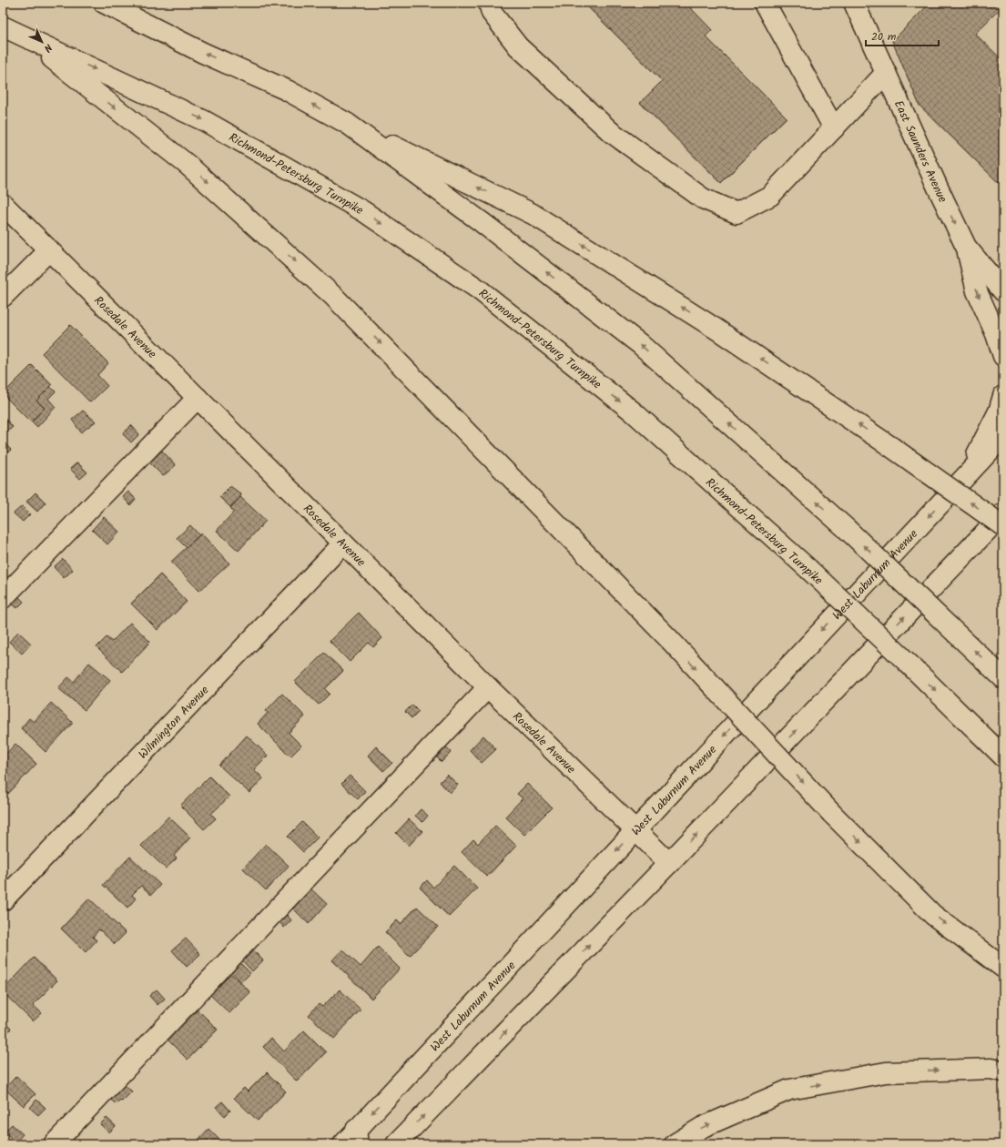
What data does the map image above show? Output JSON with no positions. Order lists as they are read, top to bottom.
{
  "streets": {
    "main road": [
      "East Saunders Avenue",
      "Richmond-Petersburg Turnpike",
      "Rosedale Avenue",
      "West Laburnum Avenue",
      "Wilmington Avenue"
    ]
  },
  "crossings": [
    ["Rosedale Avenue", "West Laburnum Avenue"],
    ["Rosedale Avenue", "Wilmington Avenue"]
  ],
  "one_way": ["East Saunders Avenue"],
  "scale_bar": "20 m",
  "north": "bottom right"
}
